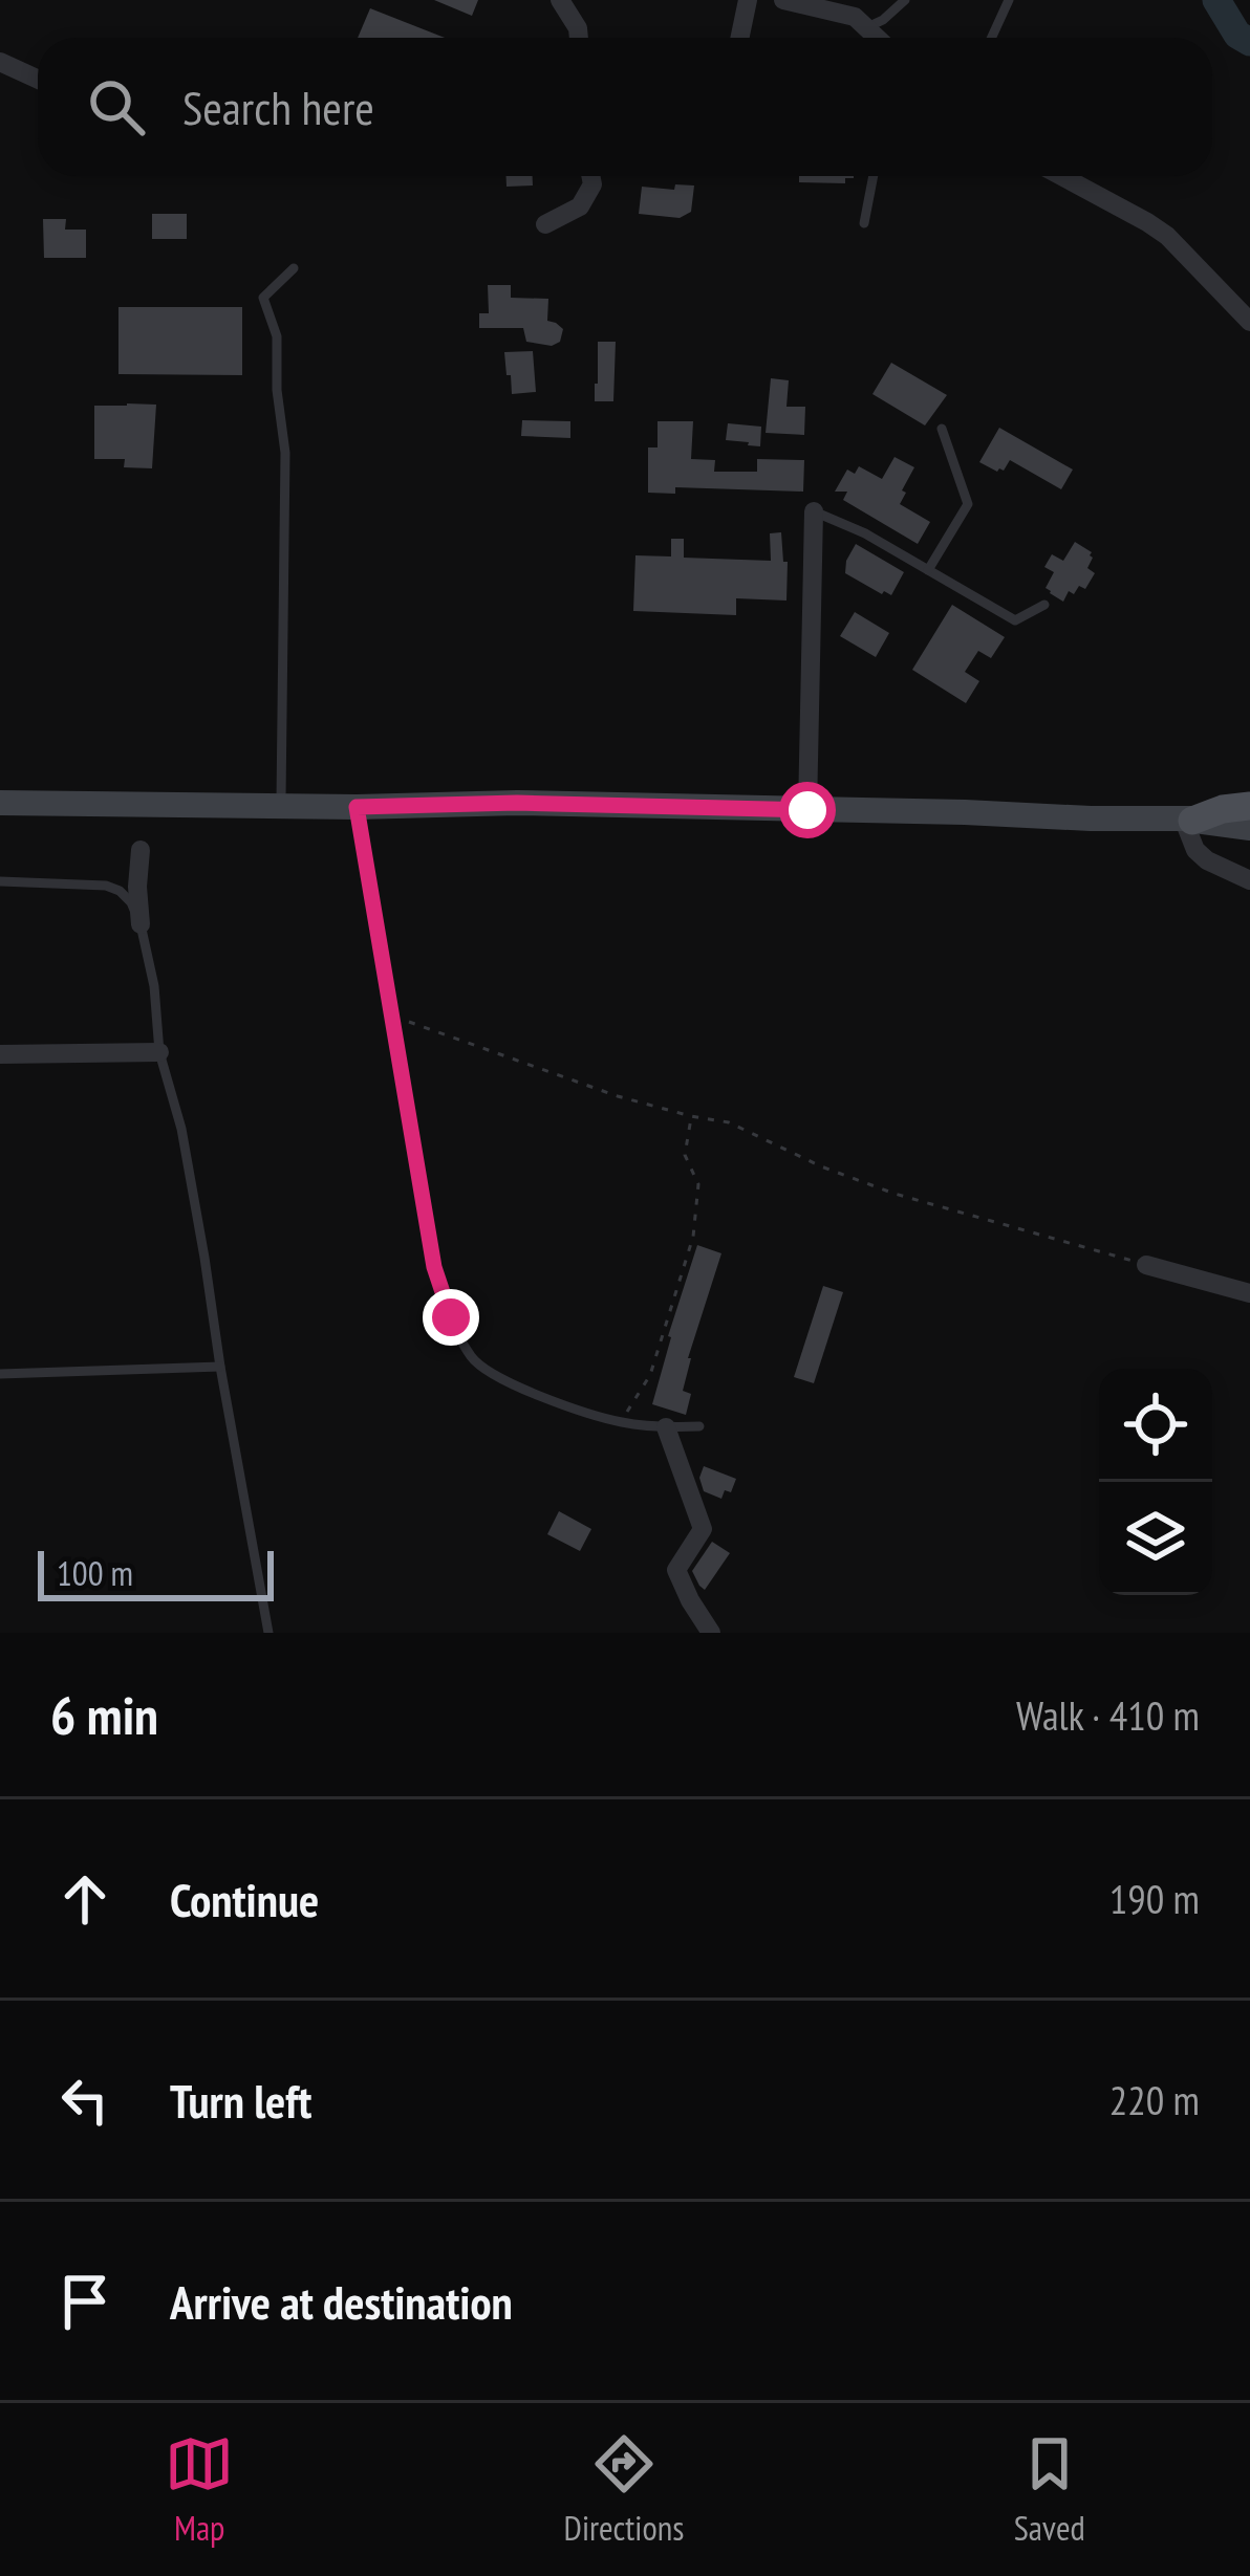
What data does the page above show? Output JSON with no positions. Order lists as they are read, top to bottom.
{
  "scale_bar": "100 m",
  "page": {
    "search": "Search here",
    "scale": "100 m",
    "heading": ["6 min", "Walk · 410 m"],
    "list": [
      ["Continue", "190 m"],
      ["Turn left", "220 m"],
      "Arrive at destination"
    ],
    "nav": ["Map", "Directions", "Saved"]
  }
}
